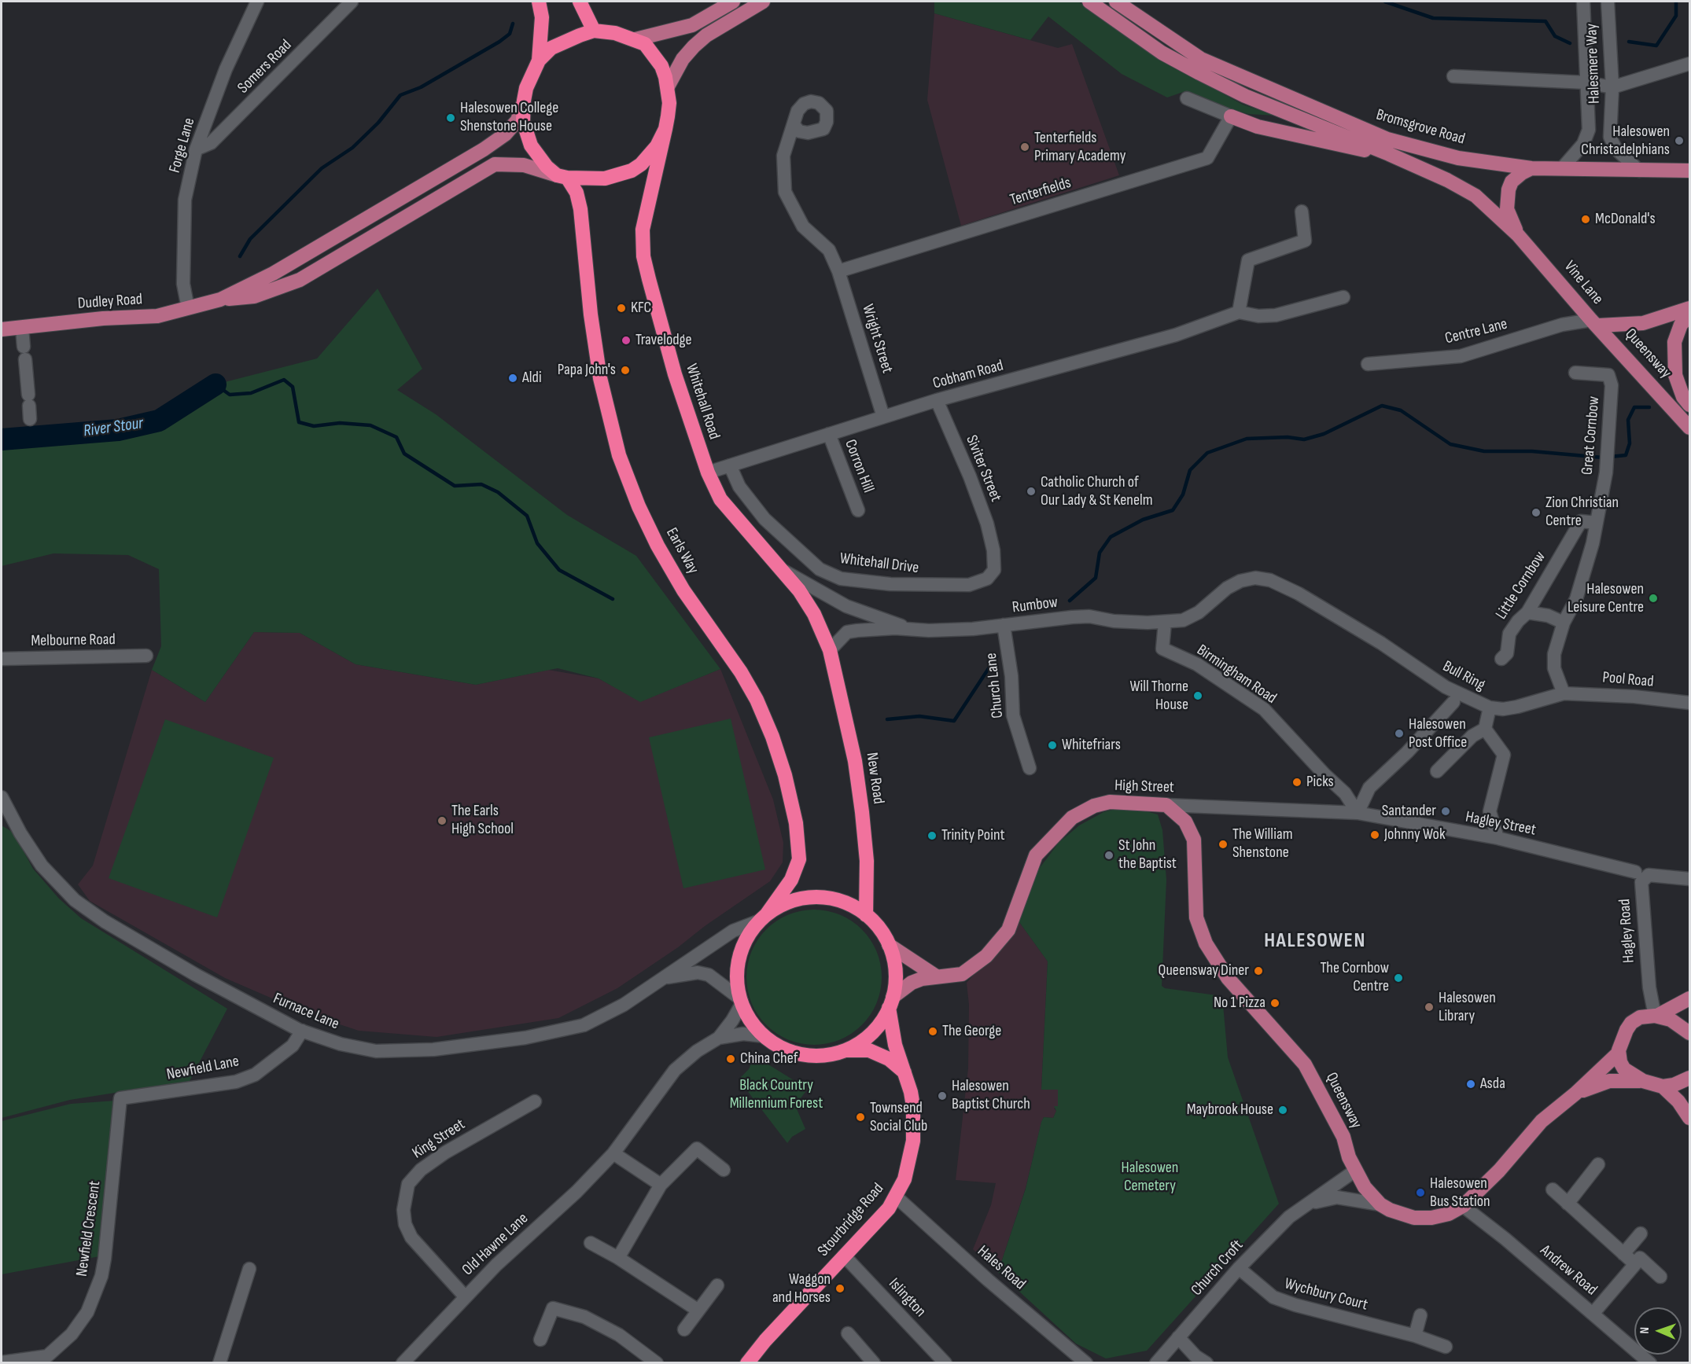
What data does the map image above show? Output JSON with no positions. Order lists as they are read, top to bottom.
{
  "streets": {
    "highway": [
      "Whitehall Road",
      "Earls Way",
      "New Road",
      "Stourbridge Road"
    ],
    "main road": [
      "Bromsgrove Road",
      "Vine Lane",
      "Dudley Road",
      "Queensway",
      "High Street"
    ],
    "street": [
      "Halesmere Way",
      "Somers Road",
      "Forge Lane",
      "Tenterfields",
      "Centre Lane",
      "Wright Street",
      "Cobham Road",
      "Great Cornbow",
      "Corron Hill",
      "Siviter Street",
      "Whitehall Drive",
      "Little Cornbow",
      "Rumbow",
      "Melbourne Road",
      "Birmingham Road",
      "Bull Ring",
      "Pool Road",
      "Church Lane",
      "Hagley Street",
      "Hagley Road",
      "Furnace Lane",
      "Newfield Lane",
      "King Street",
      "Newfield Crescent",
      "Old Hawne Lane",
      "Hales Road",
      "Church Croft",
      "Andrew Road",
      "Wychbury Court",
      "Islington"
    ]
  },
  "crossings": [
    ["Halesmere Way", "Bromsgrove Road"],
    ["Somers Road", "Forge Lane"],
    ["Bromsgrove Road", "Vine Lane"],
    ["Forge Lane", "Dudley Road"],
    ["Tenterfields", "Wright Street"],
    ["Vine Lane", "Centre Lane"],
    ["Vine Lane", "Queensway"],
    ["Centre Lane", "Queensway"],
    ["Wright Street", "Cobham Road"],
    ["Queensway", "High Street"],
    ["Queensway", "Church Croft"],
    ["Queensway", "Andrew Road"],
    ["Cobham Road", "Whitehall Road"],
    ["Cobham Road", "Corron Hill"],
    ["Cobham Road", "Siviter Street"],
    ["Cobham Road", "Whitehall Drive"],
    ["Whitehall Road", "Earls Way"],
    ["Whitehall Road", "Rumbow"],
    ["Whitehall Road", "New Road"],
    ["Great Cornbow", "Little Cornbow"],
    ["Great Cornbow", "Bull Ring"],
    ["Great Cornbow", "Pool Road"],
    ["Siviter Street", "Whitehall Drive"],
    ["Earls Way", "New Road"],
    ["Earls Way", "High Street"],
    ["Earls Way", "Furnace Lane"],
    ["Earls Way", "Stourbridge Road"],
    ["Rumbow", "Birmingham Road"],
    ["Rumbow", "Bull Ring"],
    ["Rumbow", "Church Lane"],
    ["Rumbow", "New Road"],
    ["Birmingham Road", "High Street"],
    ["Birmingham Road", "Hagley Street"],
    ["Bull Ring", "Pool Road"],
    ["New Road", "High Street"],
    ["New Road", "Furnace Lane"],
    ["New Road", "Stourbridge Road"],
    ["High Street", "Hagley Street"],
    ["High Street", "Furnace Lane"],
    ["High Street", "Stourbridge Road"],
    ["Furnace Lane", "Newfield Lane"],
    ["Furnace Lane", "Stourbridge Road"],
    ["Newfield Lane", "Newfield Crescent"],
    ["King Street", "Old Hawne Lane"],
    ["Stourbridge Road", "Hales Road"],
    ["Stourbridge Road", "Islington"],
    ["Church Croft", "Wychbury Court"]
  ],
  "districts": ["HALESOWEN"],
  "water": ["River Stour"],
  "parks": ["Black Country Millennium Forest", "Halesowen Cemetery"],
  "places": [
    "Halesowen College Shenstone House",
    "Halesowen Christadelphians",
    "Tenterfields Primary Academy",
    "McDonald's",
    "KFC",
    "Travelodge",
    "Papa John's",
    "Aldi",
    "Catholic Church of Our Lady & St Kenelm",
    "Zion Christian Centre",
    "Halesowen Leisure Centre",
    "Will Thorne House",
    "Halesowen Post Office",
    "Whitefriars",
    "Picks",
    "Santander",
    "The Earls High School",
    "Johnny Wok",
    "Trinity Point",
    "The William Shenstone",
    "St John the Baptist",
    "Queensway Diner",
    "The Cornbow Centre",
    "No 1 Pizza",
    "Halesowen Library",
    "The George",
    "China Chef",
    "Asda",
    "Halesowen Baptist Church",
    "Maybrook House",
    "Townsend Social Club",
    "Halesowen Bus Station",
    "Waggon and Horses"
  ],
  "north": "left"
}
